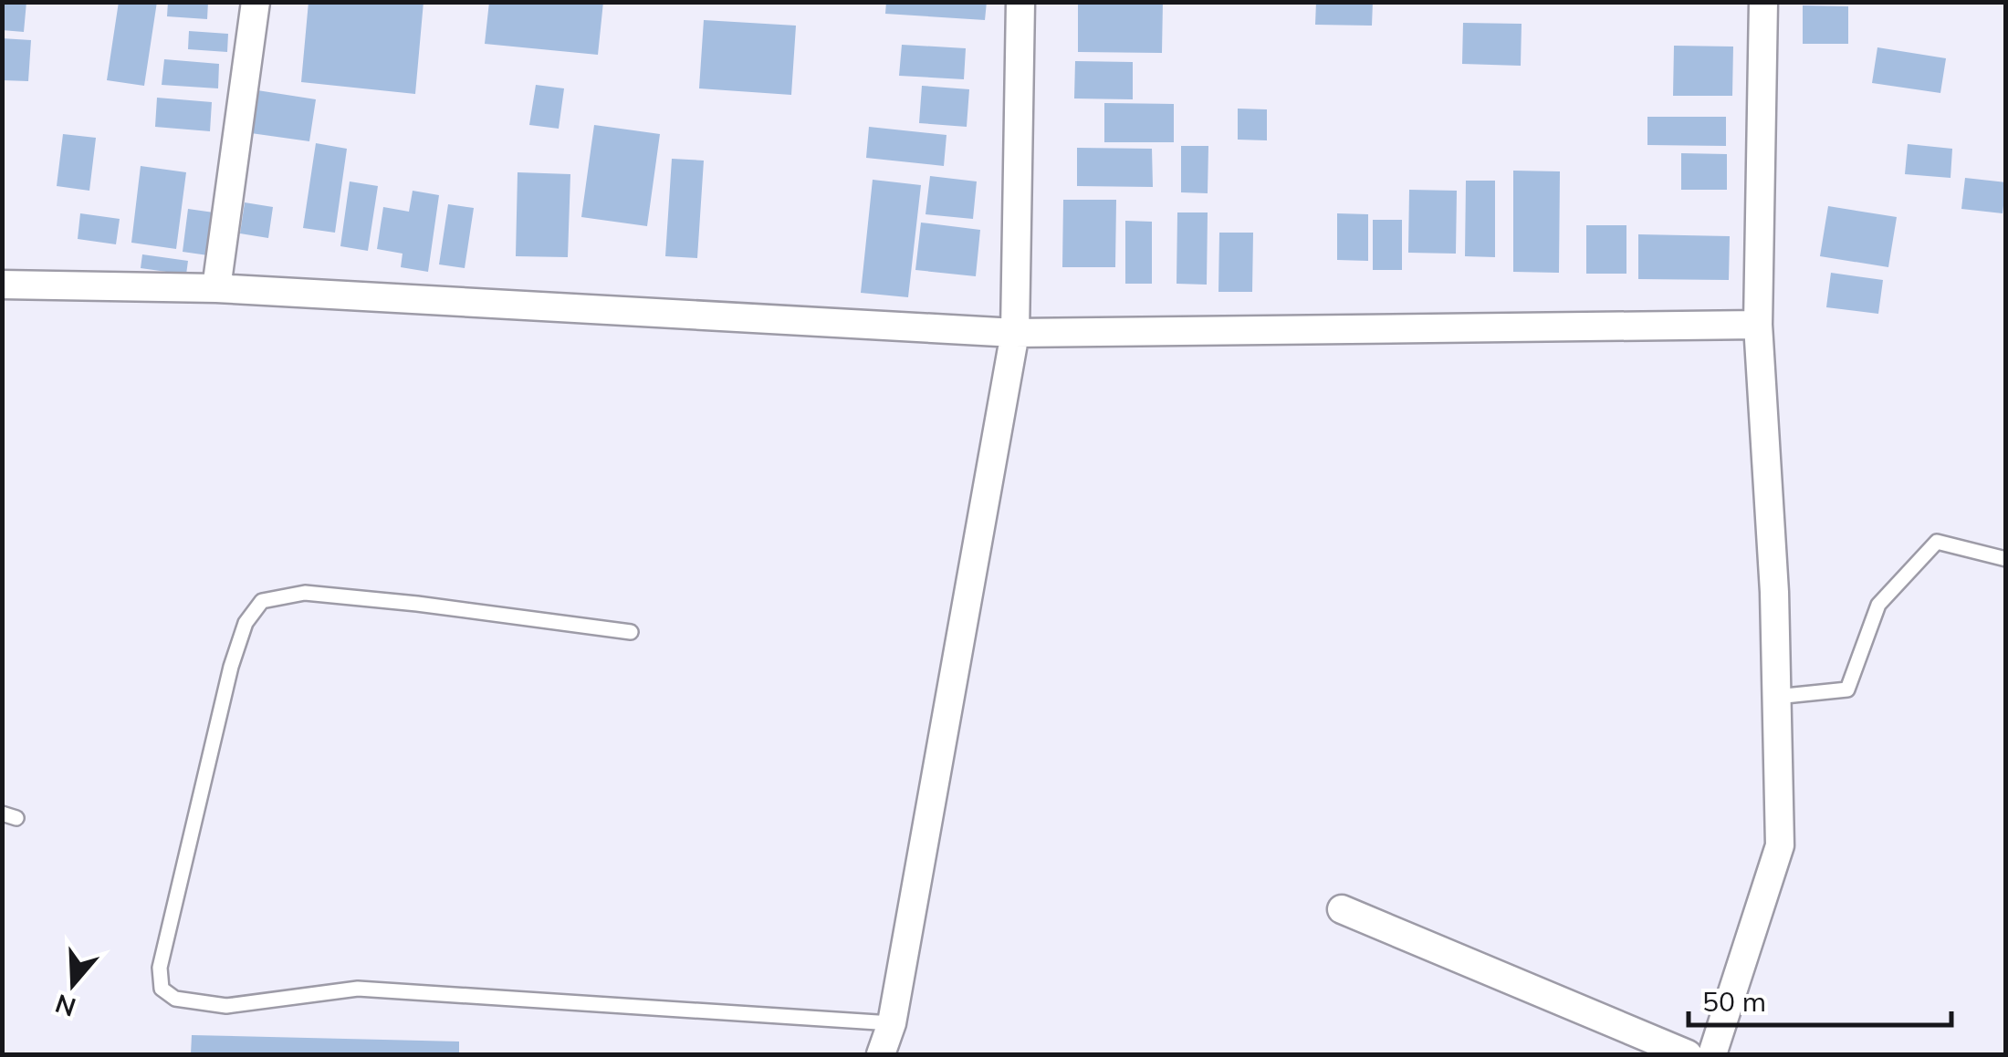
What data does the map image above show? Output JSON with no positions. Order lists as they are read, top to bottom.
{
  "scale_bar": "50 m",
  "north": "bottom"
}
